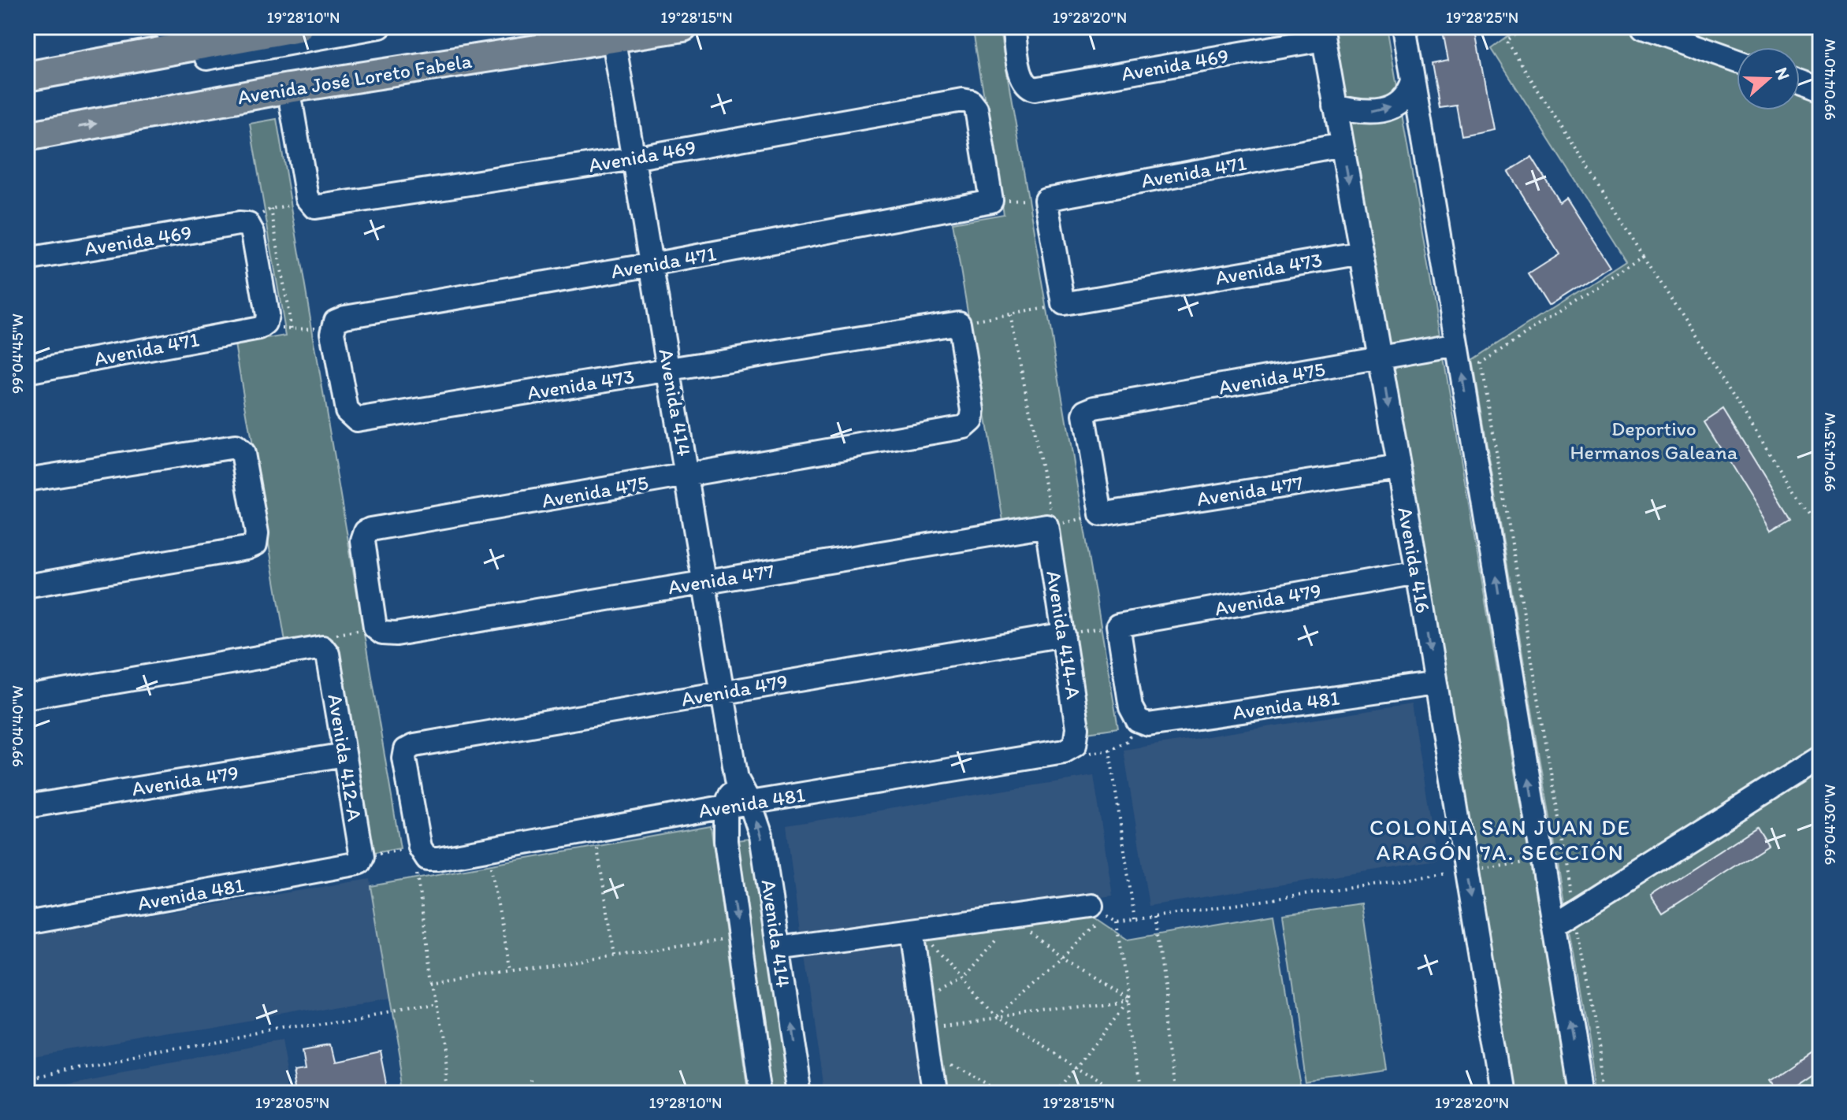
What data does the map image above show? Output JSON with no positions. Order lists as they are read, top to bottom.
{
  "streets": {
    "main road": ["Avenida José Loreto Fabela"],
    "street": [
      "Avenida 469",
      "Avenida 471",
      "Avenida 473",
      "Avenida 475",
      "Avenida 414",
      "Avenida 477",
      "Avenida 416",
      "Avenida 479",
      "Avenida 414-A",
      "Avenida 481",
      "Avenida 412-A"
    ]
  },
  "crossings": [
    ["Avenida 469", "Avenida 471"],
    ["Avenida 469", "Avenida 414"],
    ["Avenida 469", "Avenida 416"],
    ["Avenida José Loreto Fabela", "Avenida 414"],
    ["Avenida 471", "Avenida 473"],
    ["Avenida 471", "Avenida 414"],
    ["Avenida 471", "Avenida 416"],
    ["Avenida 473", "Avenida 475"],
    ["Avenida 473", "Avenida 414"],
    ["Avenida 473", "Avenida 416"],
    ["Avenida 475", "Avenida 414"],
    ["Avenida 475", "Avenida 477"],
    ["Avenida 475", "Avenida 416"],
    ["Avenida 414", "Avenida 477"],
    ["Avenida 414", "Avenida 479"],
    ["Avenida 414", "Avenida 481"],
    ["Avenida 477", "Avenida 416"],
    ["Avenida 477", "Avenida 414-A"],
    ["Avenida 416", "Avenida 479"],
    ["Avenida 416", "Avenida 481"],
    ["Avenida 479", "Avenida 414-A"],
    ["Avenida 479", "Avenida 481"],
    ["Avenida 479", "Avenida 412-A"],
    ["Avenida 414-A", "Avenida 481"],
    ["Avenida 481", "Avenida 412-A"]
  ],
  "districts": ["COLONIA SAN JUAN DE ARAGÓN 7A. SECCIÓN"],
  "parks": ["Deportivo Hermanos Galeana"],
  "north": "right",
  "coordinates": [
    "19°28'10\"N",
    "19°28'15\"N",
    "19°28'20\"N",
    "19°28'25\"N",
    "99°04'40\"W",
    "99°04'45\"W",
    "99°04'35\"W",
    "99°04'30\"W",
    "19°28'05\"N"
  ]
}
